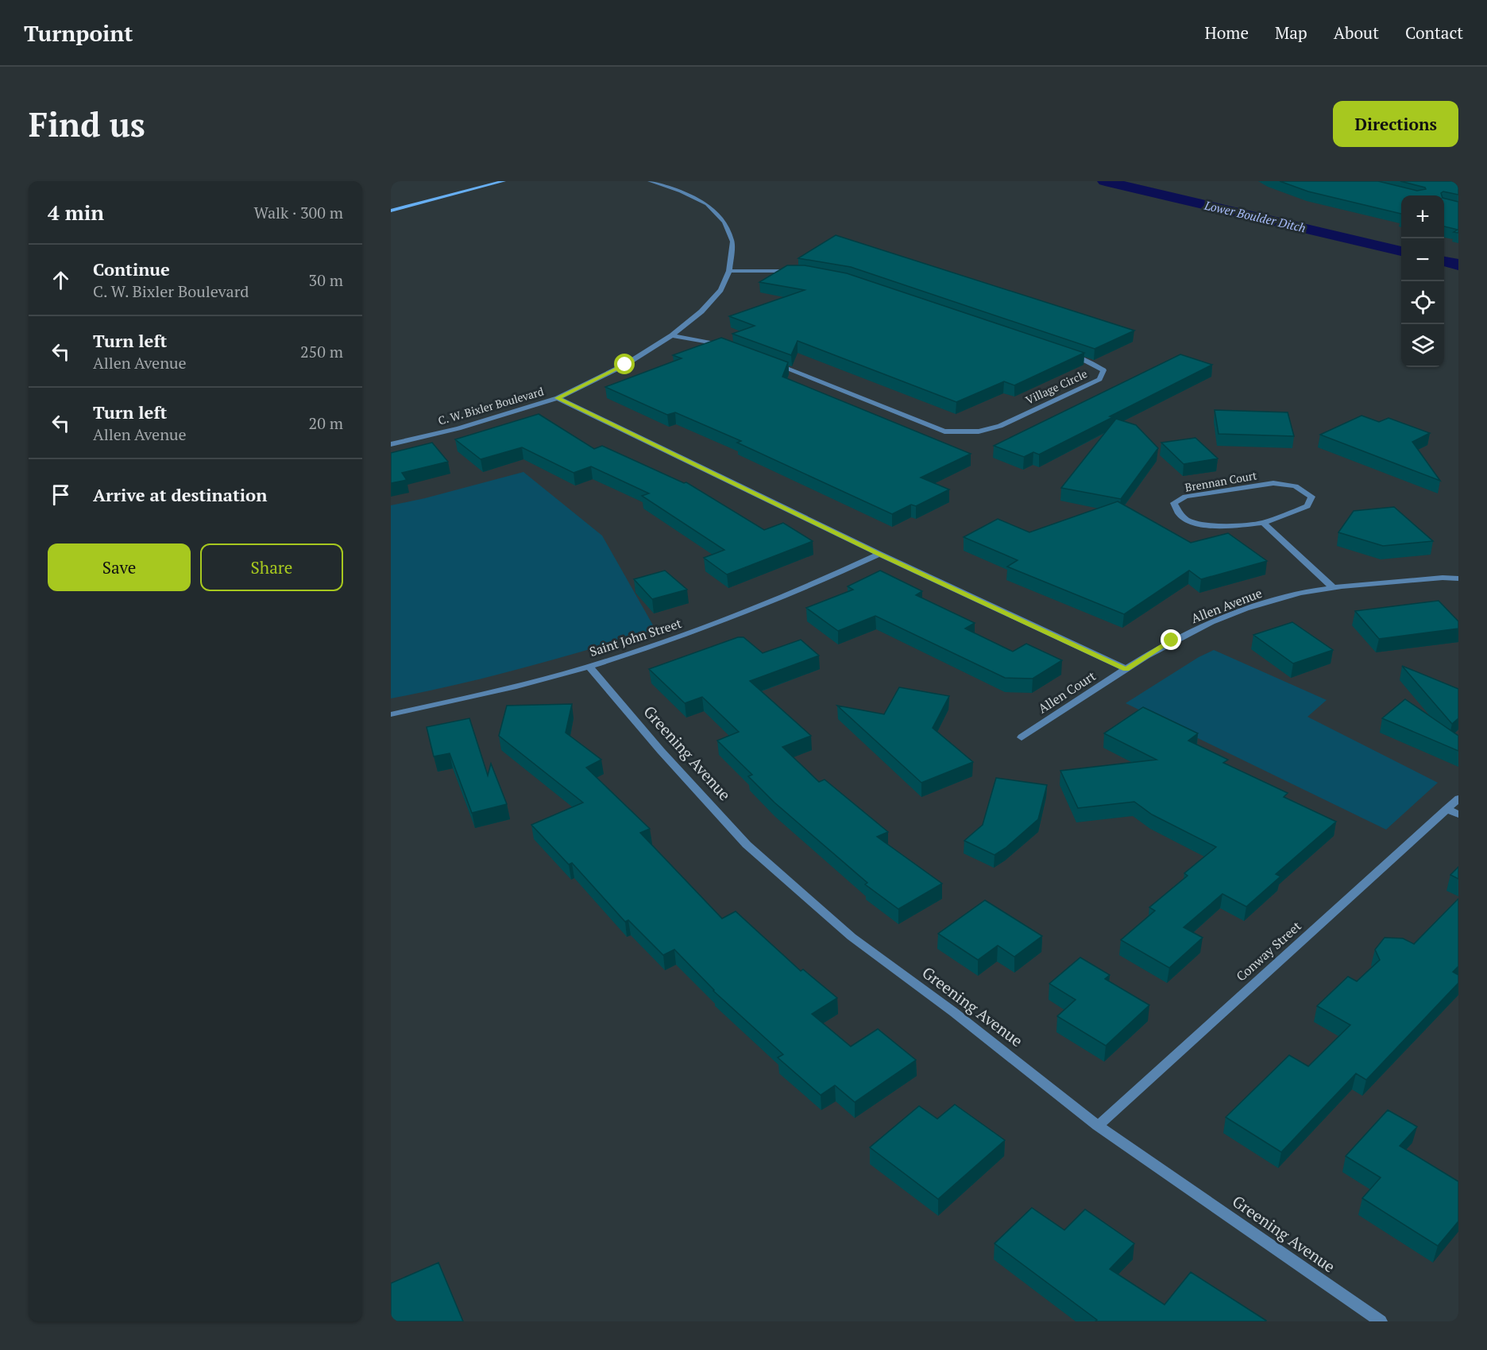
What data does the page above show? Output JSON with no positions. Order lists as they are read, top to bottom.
{
  "streets": {
    "street": [
      "Village Circle",
      "C. W. Bixler Boulevard",
      "Brennan Court",
      "Allen Avenue",
      "Saint John Street",
      "Allen Court",
      "Greening Avenue",
      "Conway Street"
    ]
  },
  "crossings": [
    ["Allen Avenue", "Allen Court"],
    ["Saint John Street", "Greening Avenue"],
    ["Greening Avenue", "Conway Street"]
  ],
  "water": ["Lower Boulder Ditch"],
  "page": {
    "header": "Turnpoint",
    "nav": [
      "Home",
      "Map",
      "About",
      "Contact"
    ],
    "buttons": [
      "Directions",
      ["Save", "Share"]
    ],
    "title": "Find us",
    "heading": ["4 min", "Walk · 300 m"],
    "map_buttons": ["+", "−"],
    "list": [
      ["Continue", "C. W. Bixler Boulevard", "30 m"],
      ["Turn left", "Allen Avenue", "250 m"],
      ["Turn left", "Allen Avenue", "20 m"],
      "Arrive at destination"
    ]
  }
}
